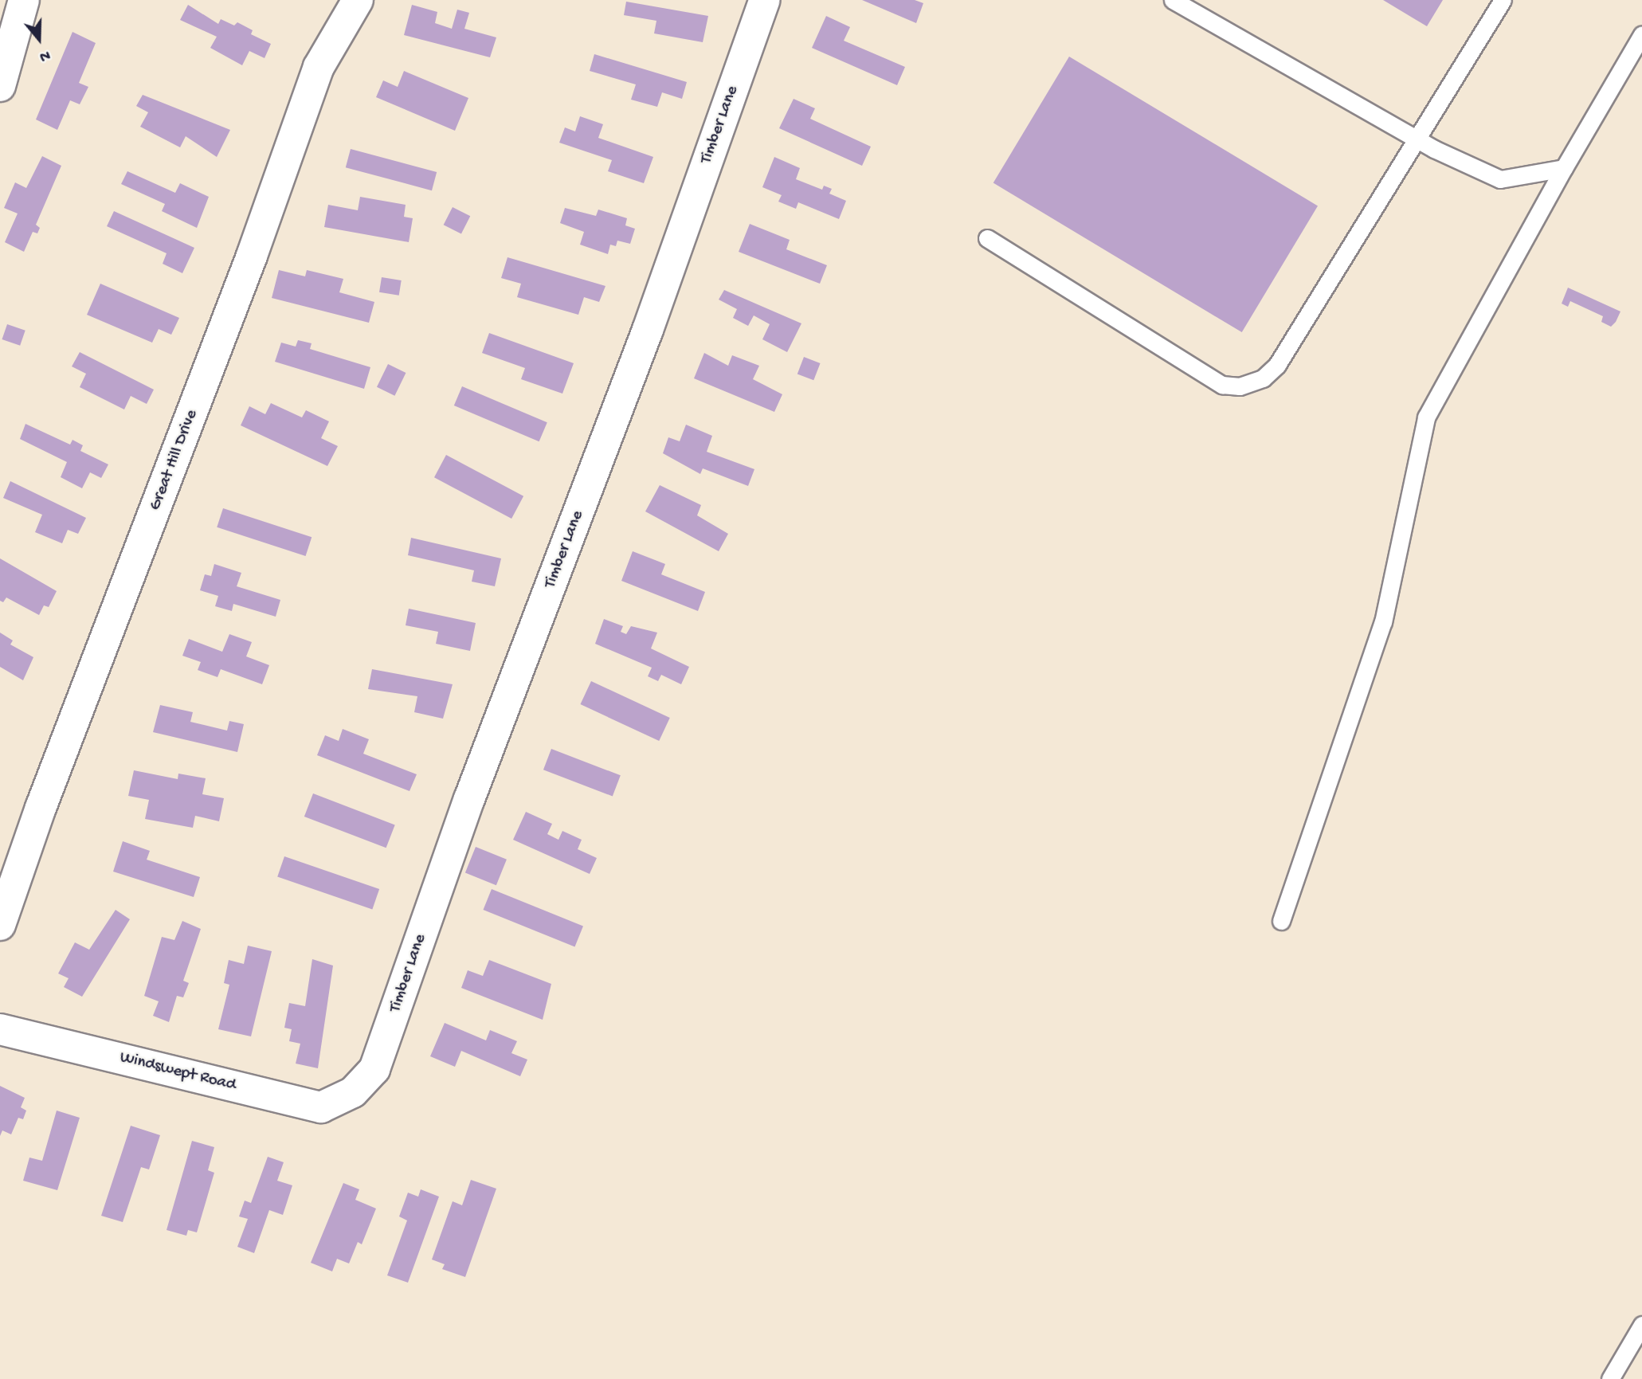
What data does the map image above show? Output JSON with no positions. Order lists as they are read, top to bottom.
{
  "streets": {
    "street": ["Timber Lane", "Great Hill Drive", "Windswept Road"]
  },
  "crossings": [
    ["Timber Lane", "Windswept Road"]
  ],
  "north": "bottom"
}
